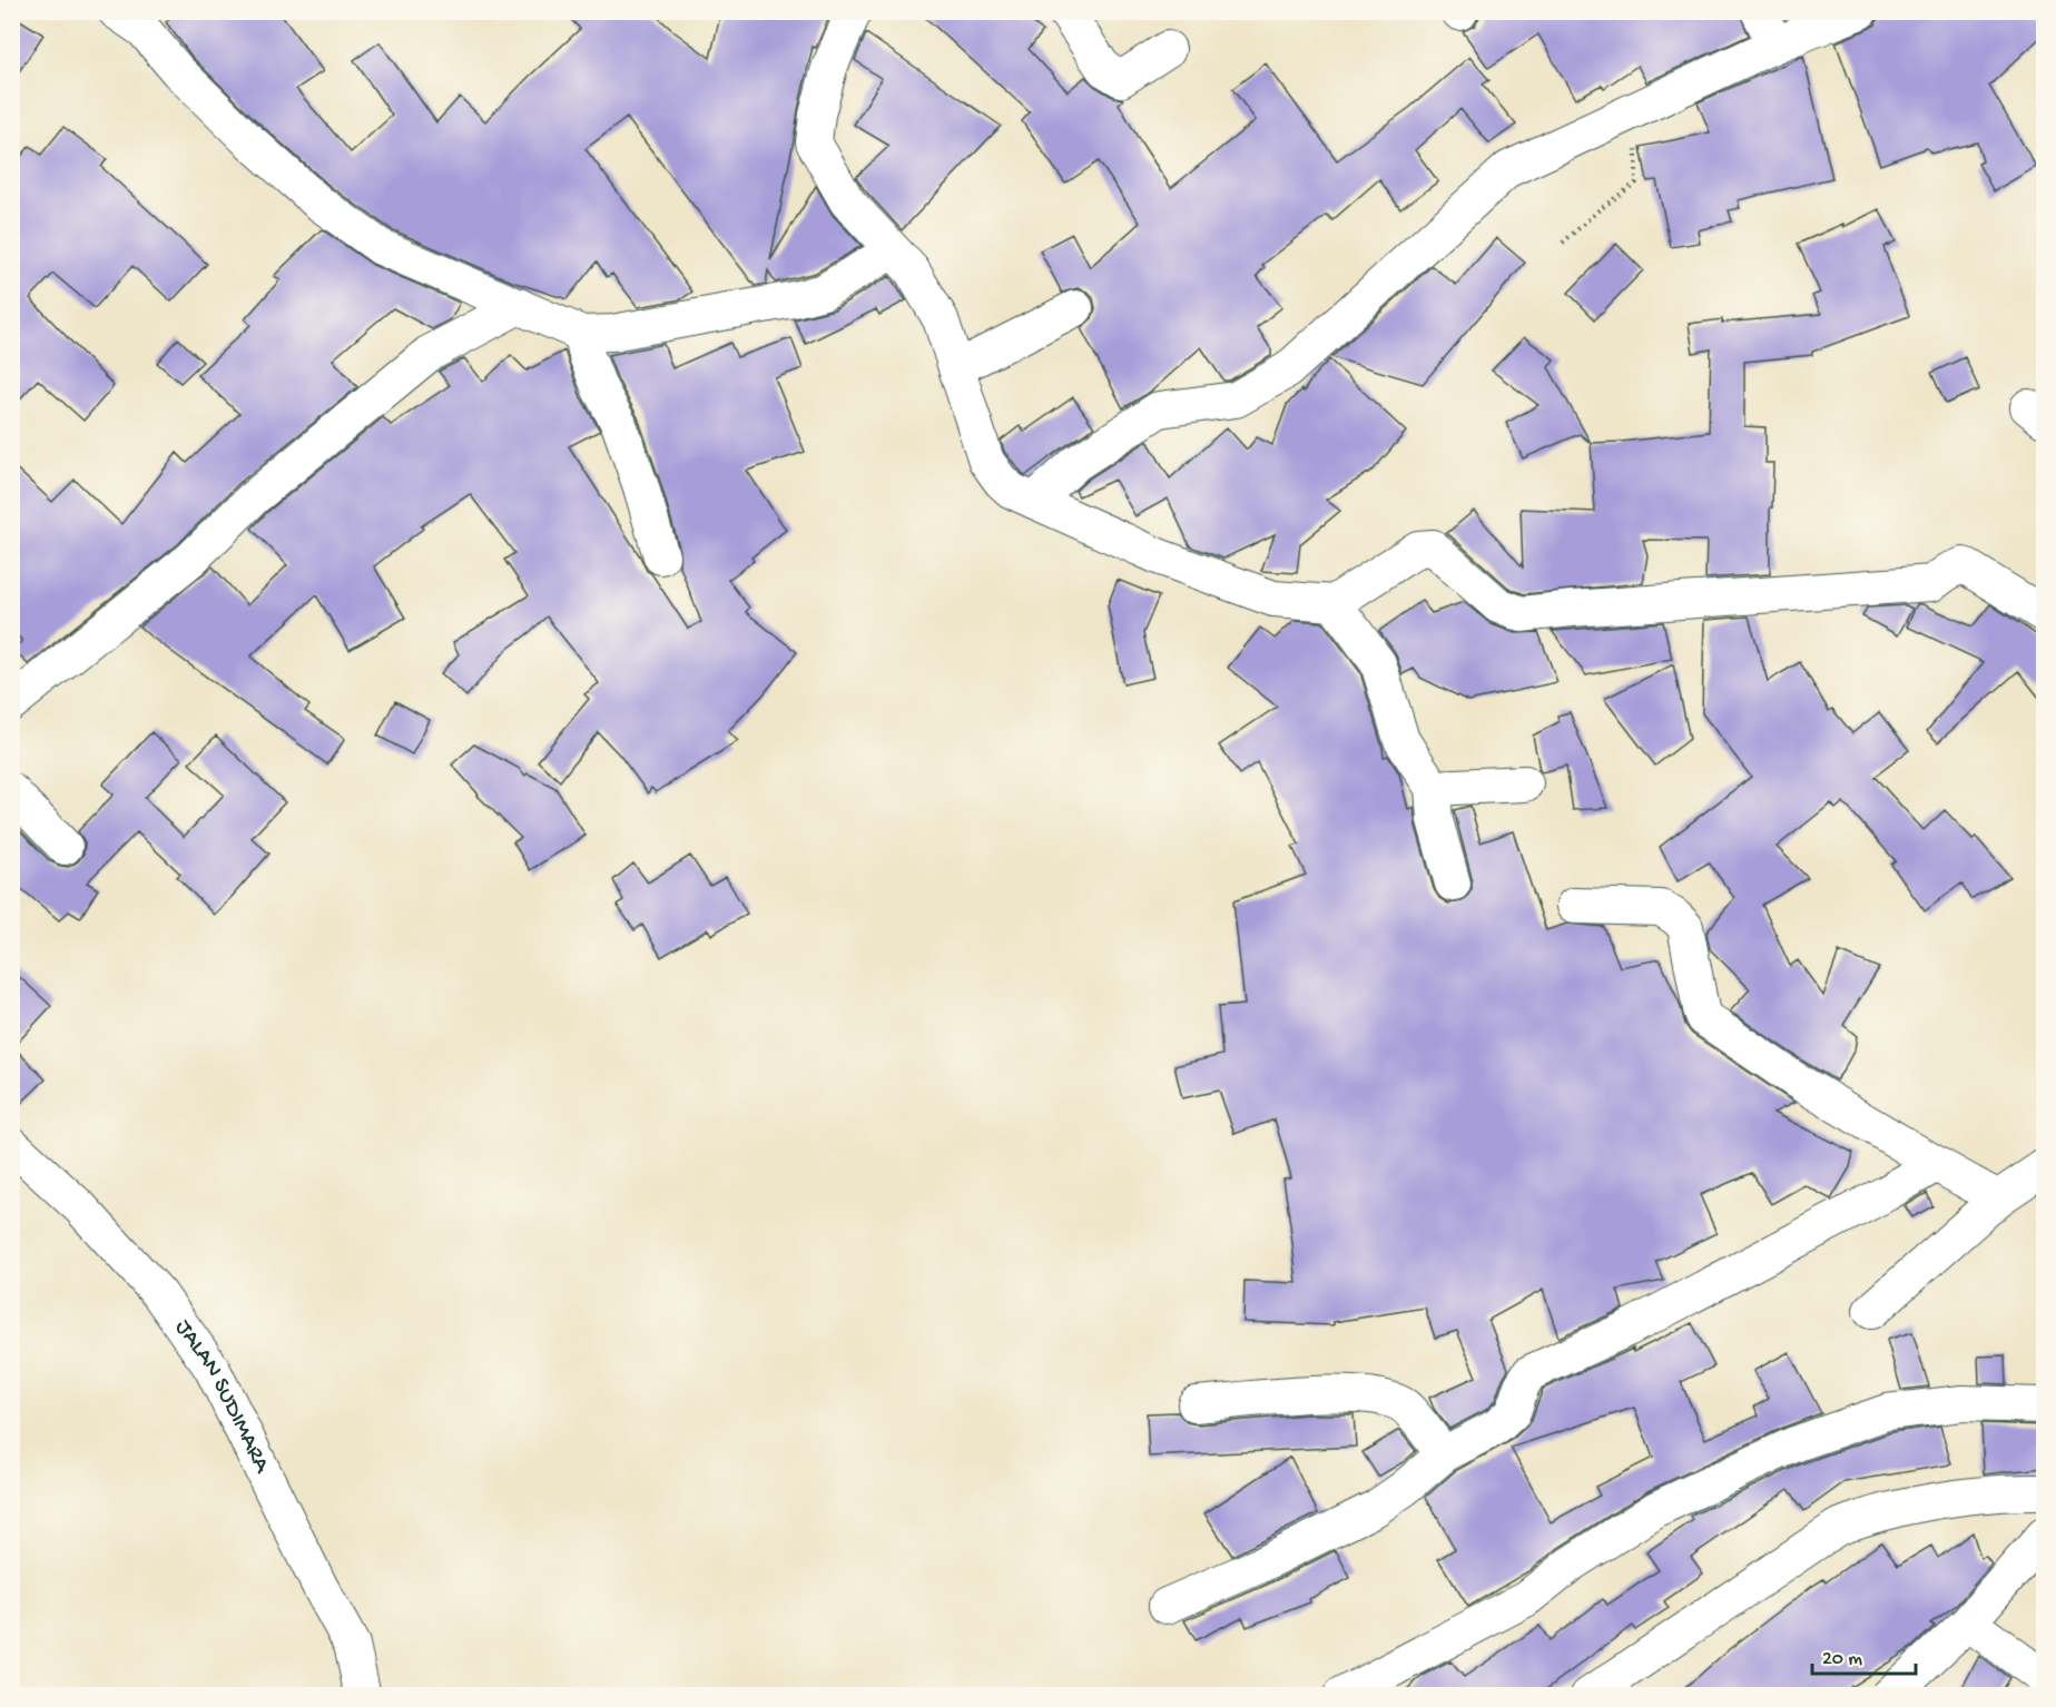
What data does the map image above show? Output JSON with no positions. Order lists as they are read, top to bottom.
{
  "streets": {
    "street": ["JALAN SUDIMARA"]
  },
  "scale_bar": "20 m"
}
